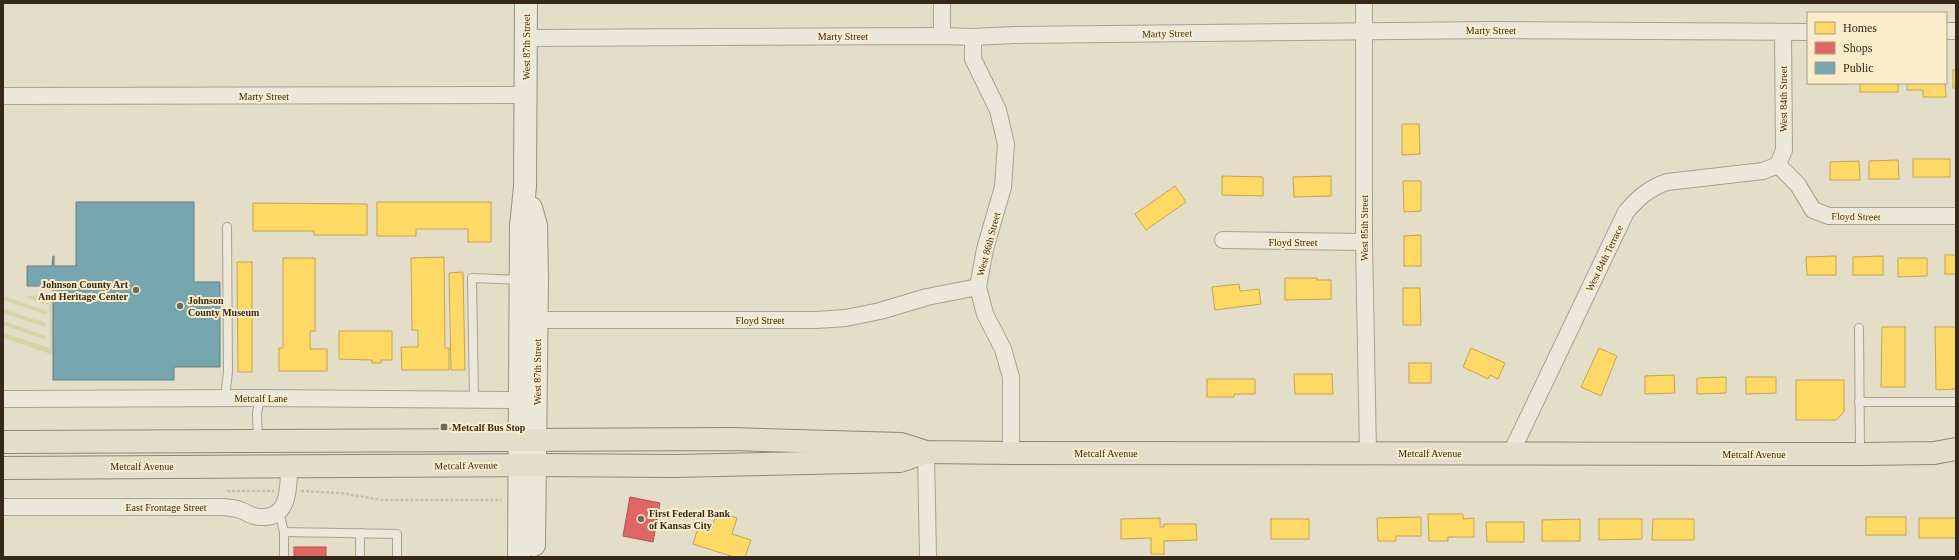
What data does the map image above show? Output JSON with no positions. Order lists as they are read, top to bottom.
{
  "streets": {
    "main road": ["Metcalf Avenue"],
    "street": [
      "Marty Street",
      "West 87th Street",
      "West 84th Street",
      "Floyd Street",
      "West 85th Street",
      "West 86th Street",
      "West 84th Terrace",
      "Metcalf Lane",
      "East Frontage Street"
    ]
  },
  "crossings": [
    ["Marty Street", "West 87th Street"],
    ["Marty Street", "West 84th Street"],
    ["Marty Street", "West 85th Street"],
    ["Marty Street", "West 86th Street"],
    ["West 87th Street", "Floyd Street"],
    ["West 87th Street", "Metcalf Lane"],
    ["West 87th Street", "Metcalf Avenue"],
    ["West 84th Street", "Floyd Street"],
    ["West 84th Street", "West 84th Terrace"],
    ["Floyd Street", "West 85th Street"],
    ["Floyd Street", "West 86th Street"],
    ["Floyd Street", "West 84th Terrace"],
    ["West 85th Street", "Metcalf Avenue"],
    ["West 86th Street", "Metcalf Avenue"],
    ["West 84th Terrace", "Metcalf Avenue"]
  ],
  "places": {
    "other": ["Johnson County Art And Heritage Center", "Johnson County Museum", "First Federal Bank of Kansas City"],
    "transit": ["Metcalf Bus Stop"]
  },
  "legend": ["Homes", "Shops", "Public"]
}
